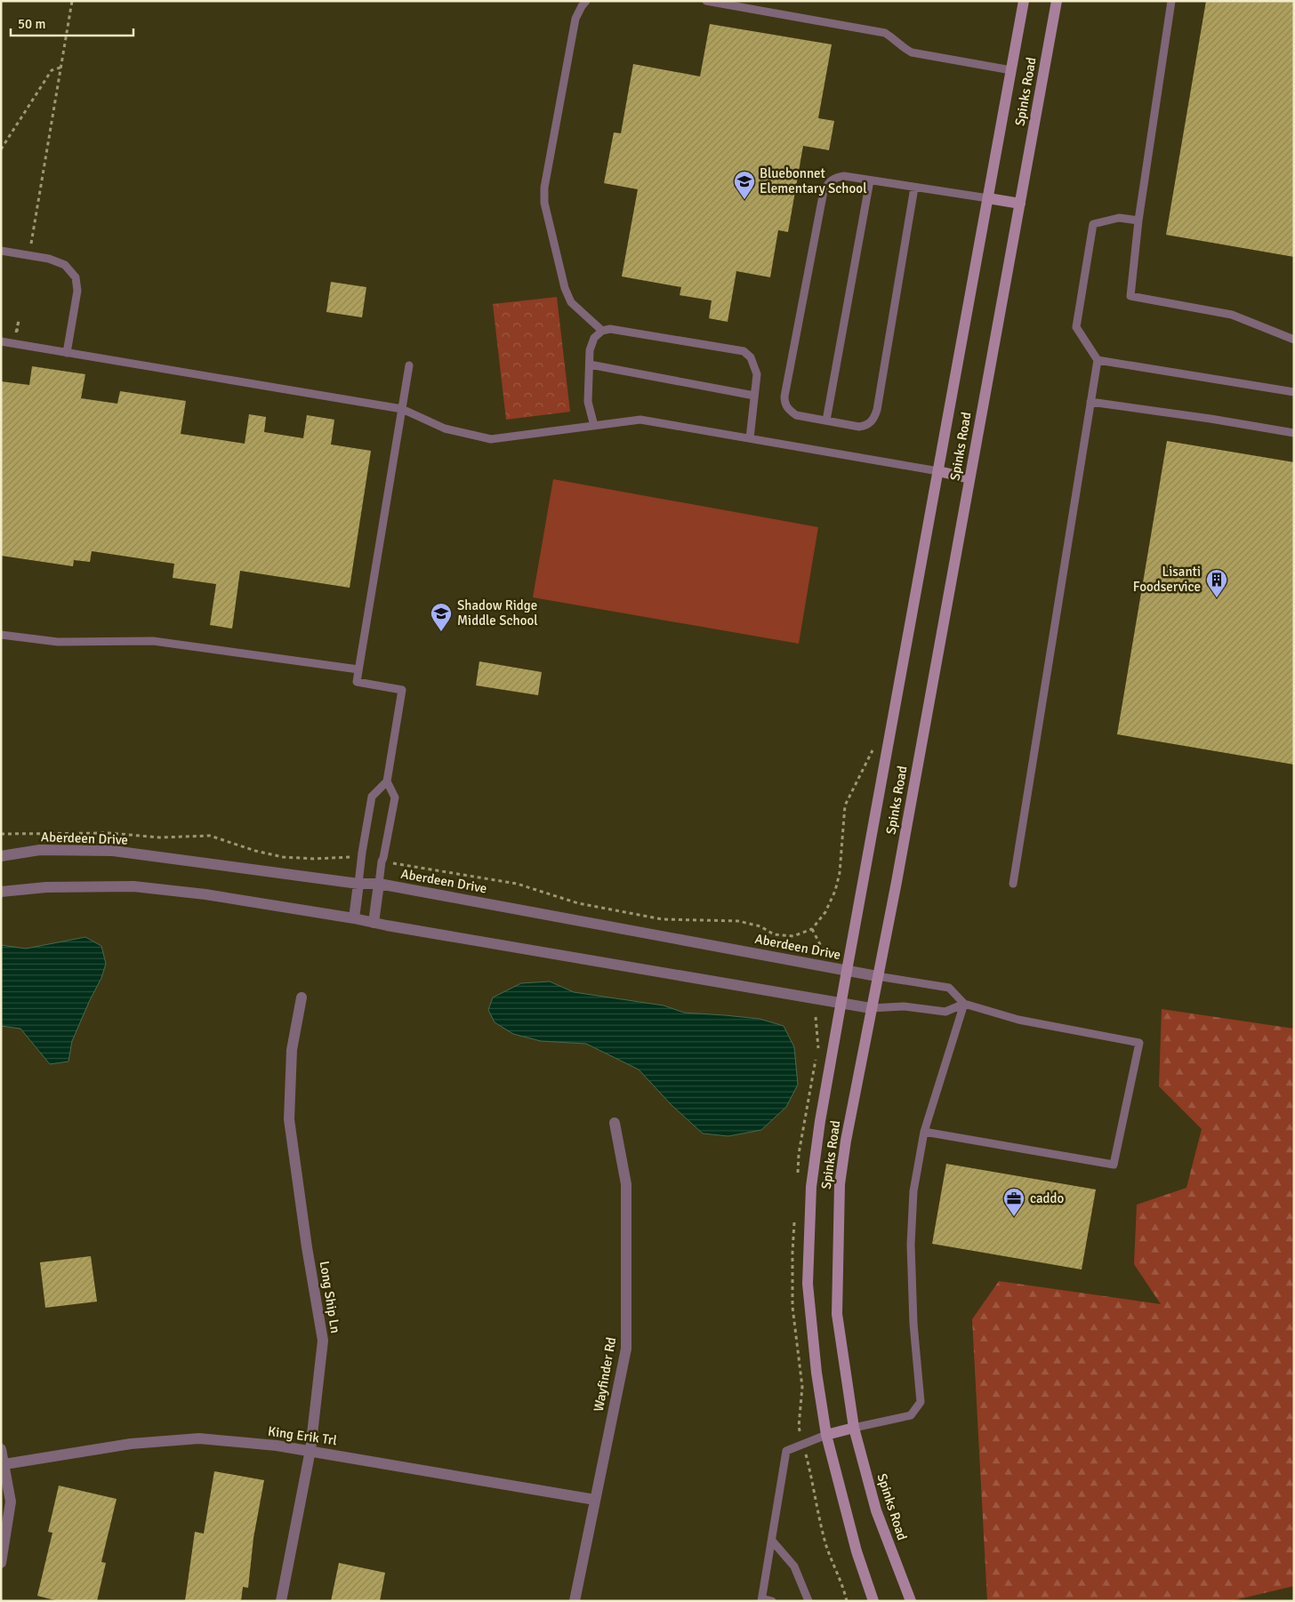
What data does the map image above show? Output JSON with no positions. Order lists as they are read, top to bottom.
{
  "streets": {
    "main road": ["Spinks Road"],
    "street": [
      "Aberdeen Drive",
      "Long Ship Ln",
      "Wayfinder Rd",
      "King Erik Trl"
    ]
  },
  "crossings": [
    ["Spinks Road", "Aberdeen Drive"],
    ["Long Ship Ln", "King Erik Trl"],
    ["Wayfinder Rd", "King Erik Trl"]
  ],
  "places": {
    "school or university": ["Bluebonnet Elementary School", "Shadow Ridge Middle School"],
    "building": ["Lisanti Foodservice"],
    "office": ["caddo"]
  },
  "scale_bar": "50 m"
}
